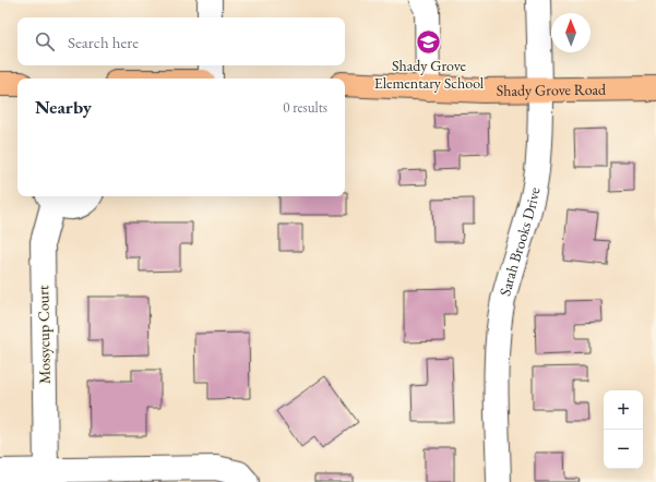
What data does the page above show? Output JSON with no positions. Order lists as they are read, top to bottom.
{
  "streets": {
    "main road": ["Shady Grove Road"],
    "street": ["Sarah Brooks Drive", "Mossycup Court"]
  },
  "crossings": [
    ["Shady Grove Road", "Sarah Brooks Drive"]
  ],
  "places": {
    "school or university": ["Shady Grove Elementary School"]
  },
  "north": "top",
  "page": {
    "search": "Search here",
    "heading": ["Nearby", "0 results"],
    "map_buttons": ["+", "−"]
  }
}
